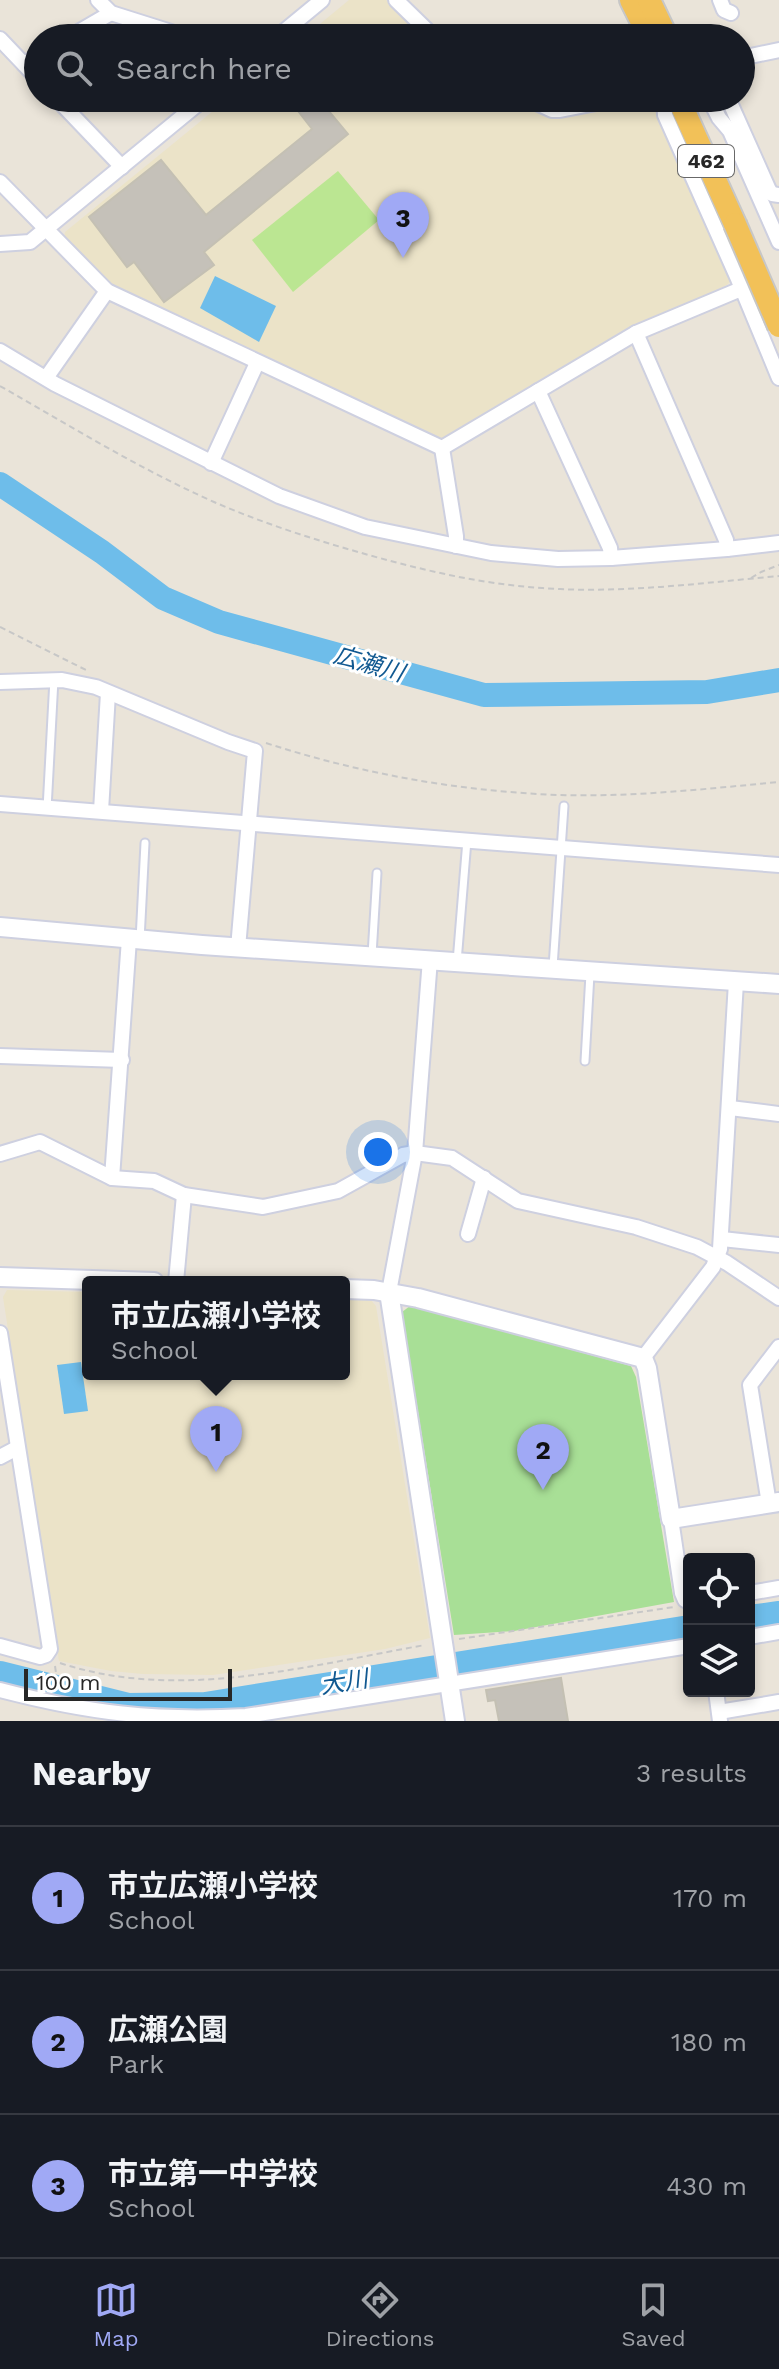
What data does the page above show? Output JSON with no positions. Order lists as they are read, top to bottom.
{
  "streets": {
    "highway": ["462"]
  },
  "water": ["広瀬川", "大川"],
  "scale_bar": "100 m",
  "page": {
    "search": "Search here",
    "pins": ["3", "1", "2"],
    "popup": ["市立広瀬小学校", "School"],
    "scale": "100 m",
    "heading": ["Nearby", "3 results"],
    "list": [
      {
        "mark": "1",
        "name": "市立広瀬小学校",
        "note": "School",
        "value": "170 m"
      },
      {
        "mark": "2",
        "name": "広瀬公園",
        "note": "Park",
        "value": "180 m"
      },
      {
        "mark": "3",
        "name": "市立第一中学校",
        "note": "School",
        "value": "430 m"
      }
    ],
    "nav": ["Map", "Directions", "Saved"]
  }
}
